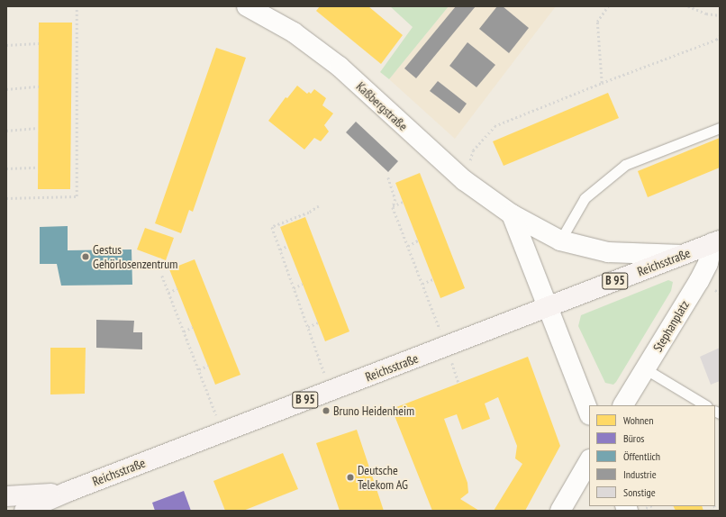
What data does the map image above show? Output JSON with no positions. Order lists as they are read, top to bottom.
{
  "streets": {
    "main road": ["Reichsstraße", "B 95"],
    "street": ["Kaßbergstraße", "Stephanplatz"]
  },
  "crossings": [
    ["Kaßbergstraße", "Reichsstraße"],
    ["Reichsstraße", "Stephanplatz"]
  ],
  "places": ["Gestus Gehörlosenzentrum", "Bruno Heidenheim", "Deutsche Telekom AG"],
  "legend": [
    "Wohnen",
    "Büros",
    "Öffentlich",
    "Industrie",
    "Sonstige"
  ]
}
